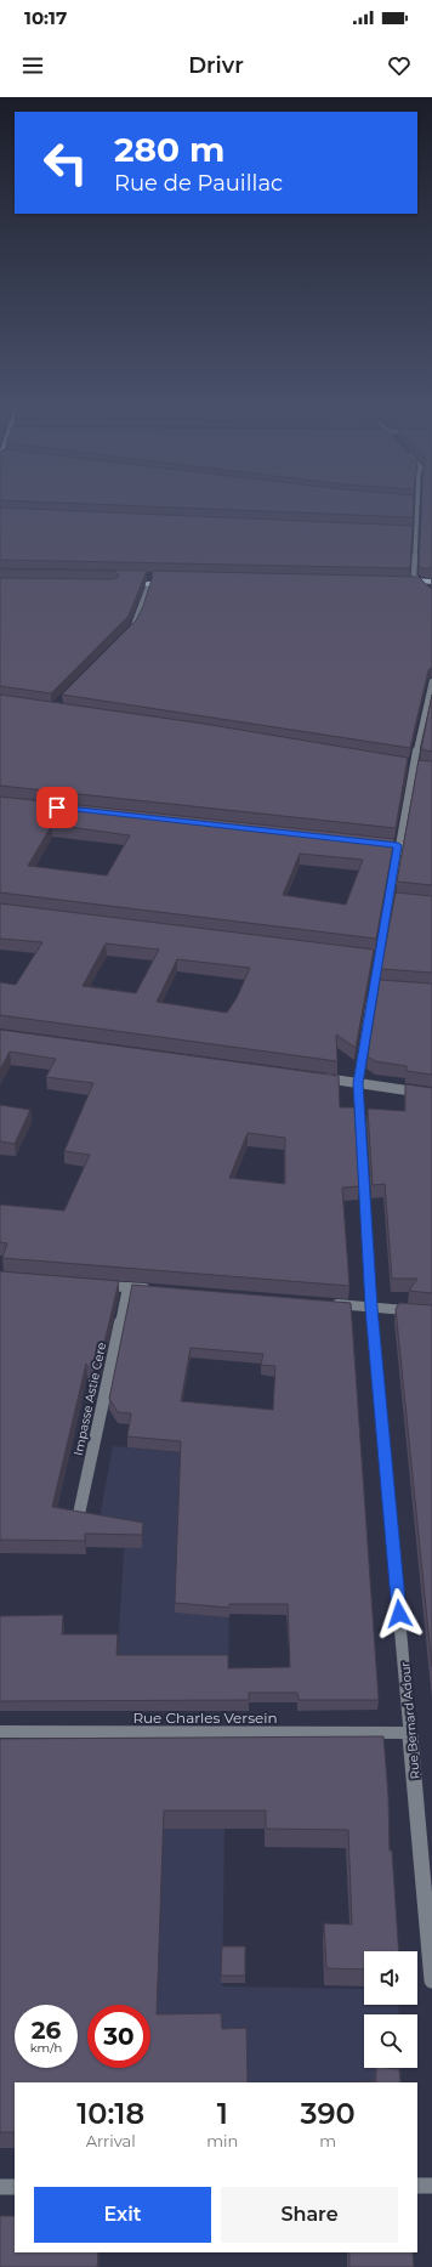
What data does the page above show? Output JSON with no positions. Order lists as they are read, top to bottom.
{
  "streets": {
    "street": ["Impasse Astie Cere", "Rue Charles Versein", "Rue Bernard Adour"]
  },
  "crossings": [
    ["Rue Charles Versein", "Rue Bernard Adour"]
  ],
  "page": {
    "status": "10:17",
    "header": "Drivr",
    "turn": ["280 m", "Rue de Pauillac"],
    "speed": "26 km/h",
    "limit": "30",
    "eta": [
      "10:18",
      "Arrival",
      "1",
      "min",
      "390",
      "m"
    ],
    "buttons": ["Exit", "Share"]
  }
}
